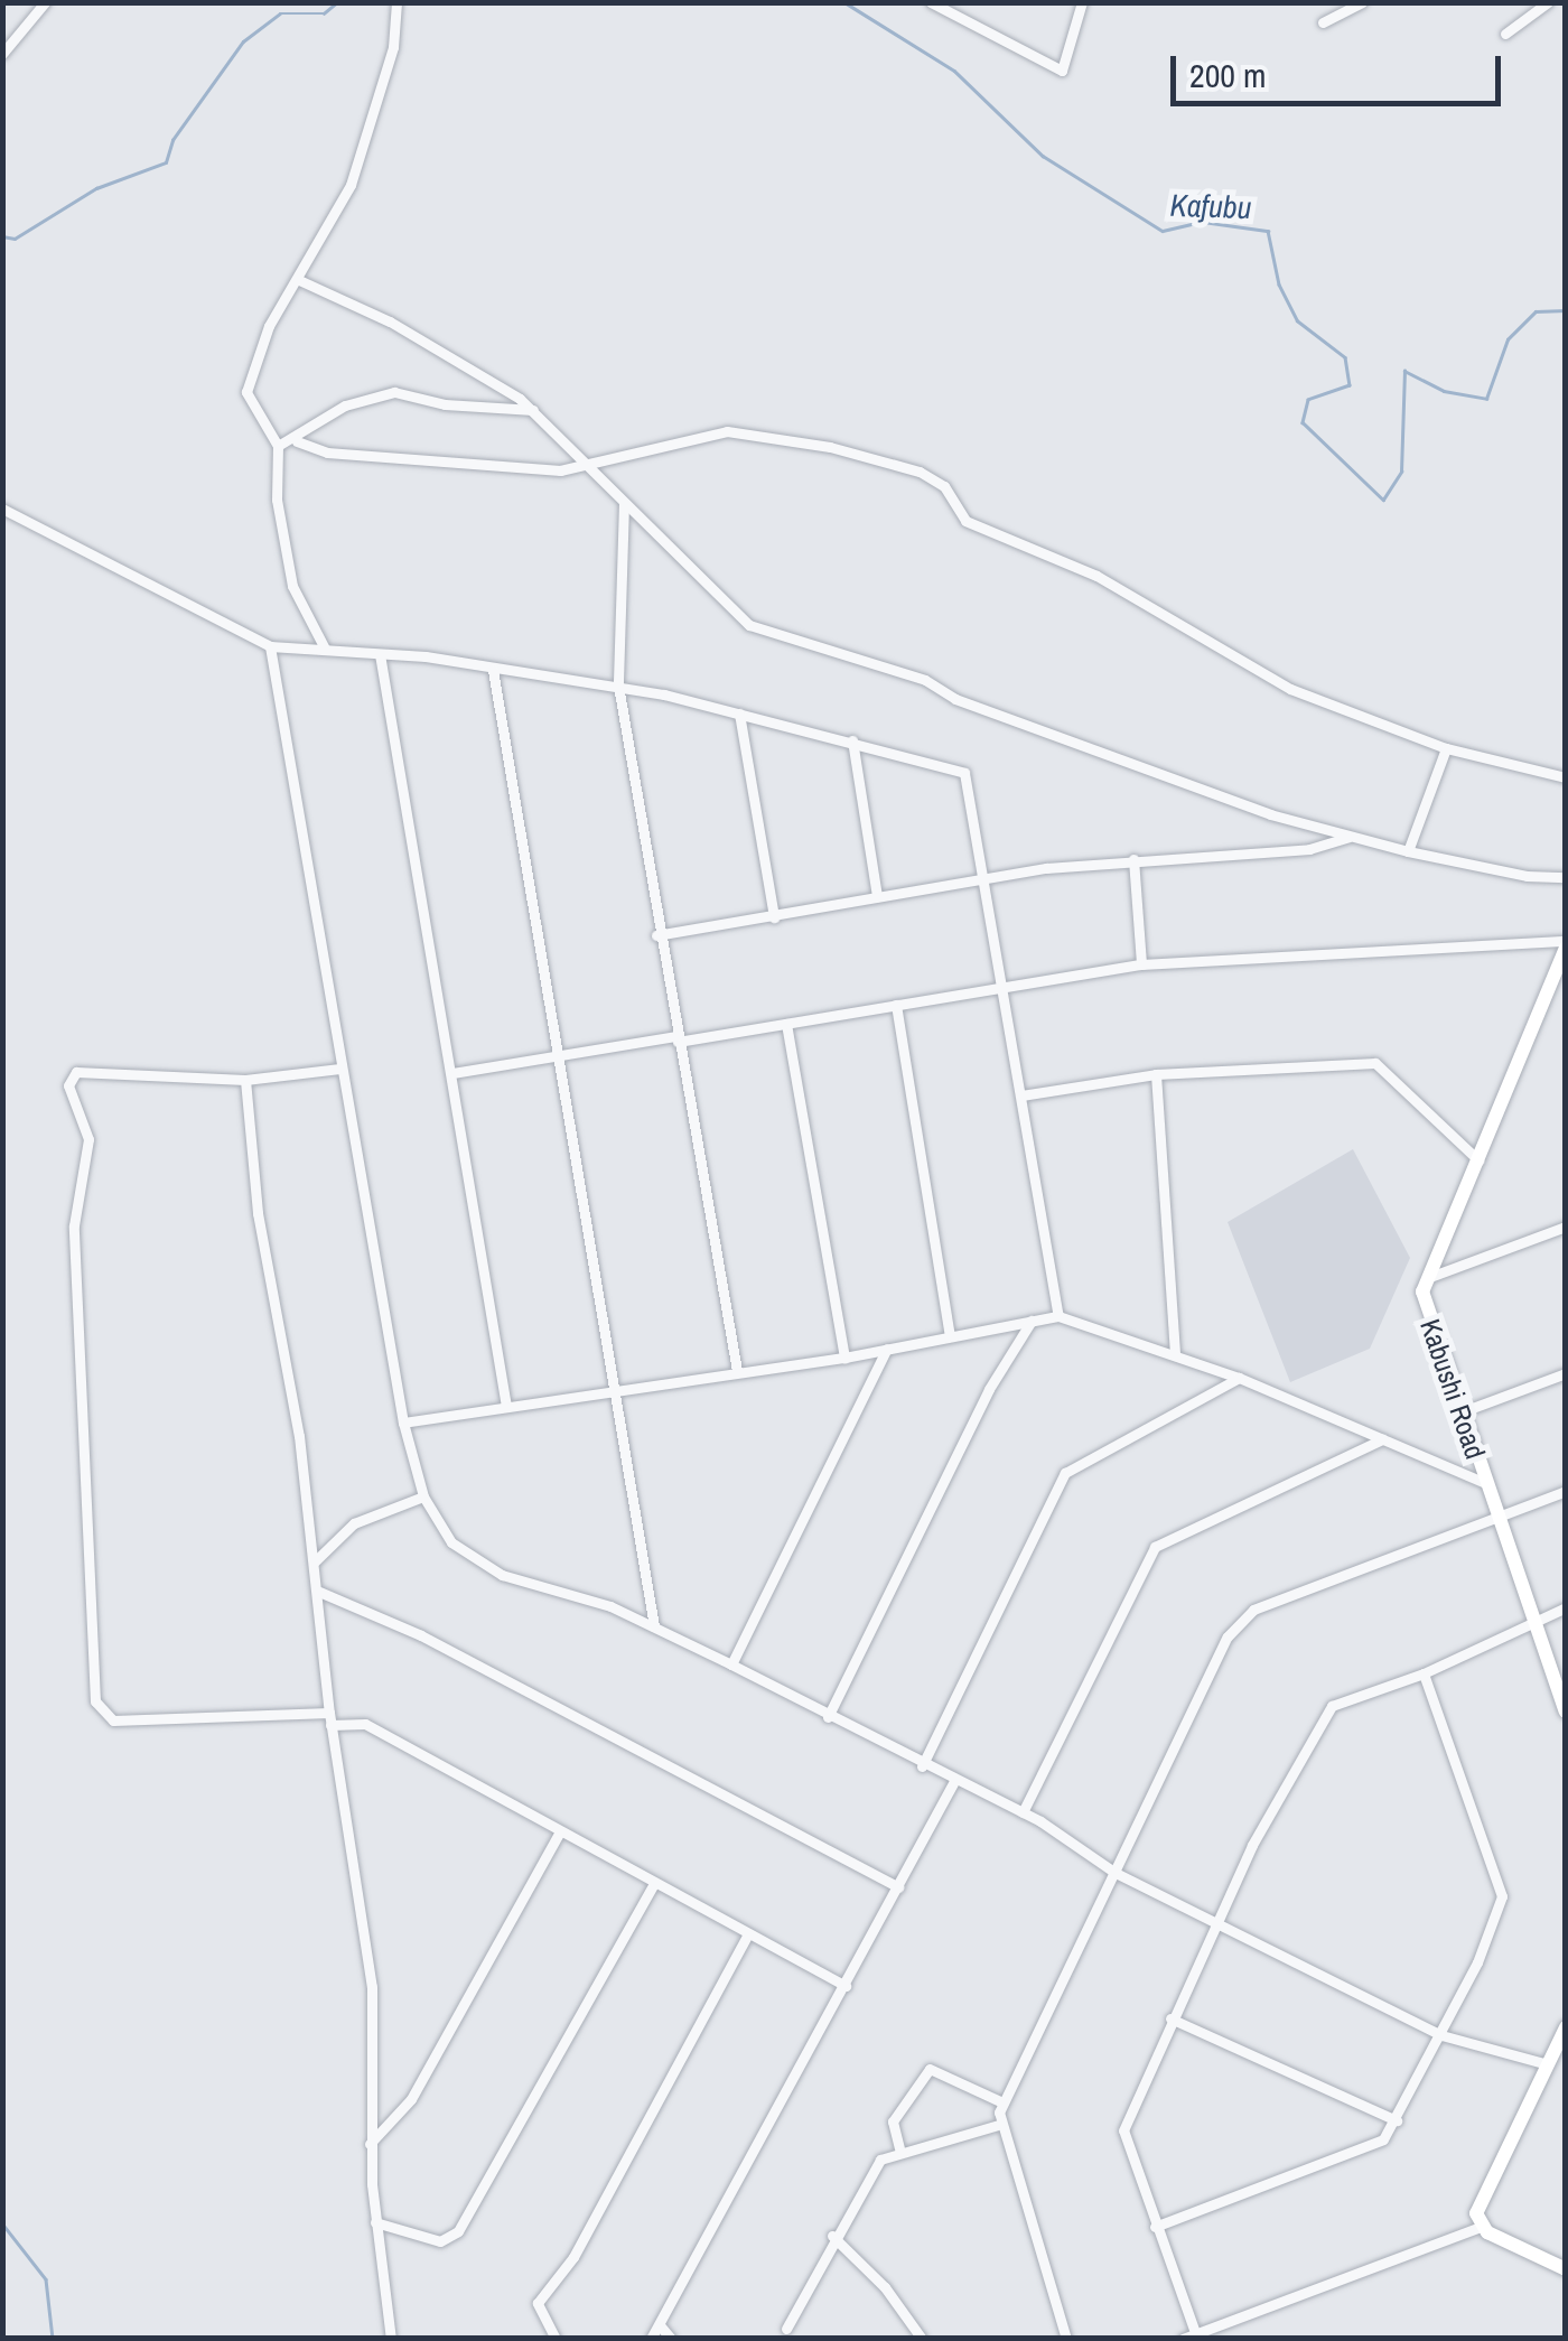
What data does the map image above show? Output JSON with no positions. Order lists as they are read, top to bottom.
{
  "streets": {
    "main road": ["Kabushi Road"]
  },
  "water": ["Kafubu"],
  "scale_bar": "200 m"
}
